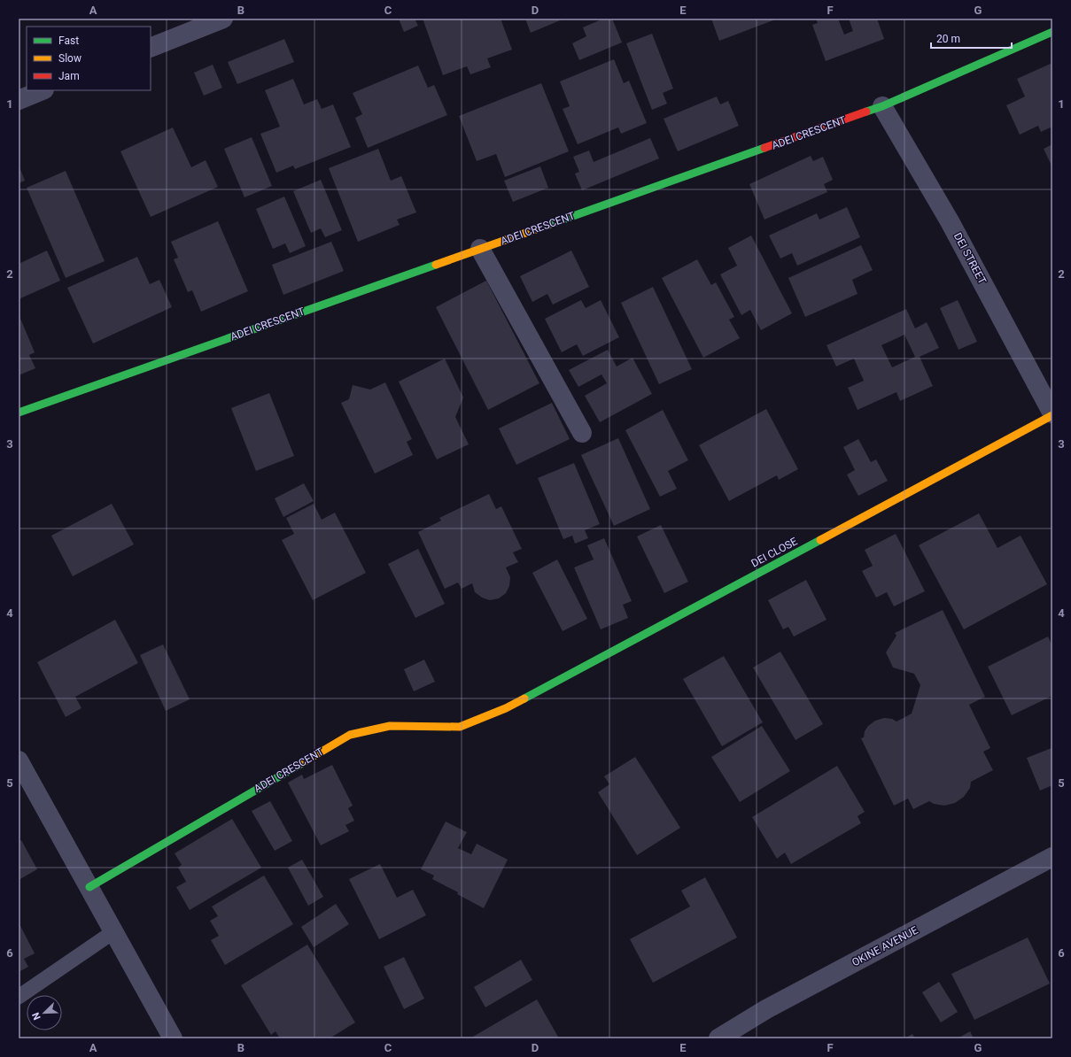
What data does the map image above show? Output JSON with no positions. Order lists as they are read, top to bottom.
{
  "streets": {
    "street": [
      "ADEI CRESCENT",
      "DEI STREET",
      "DEI CLOSE",
      "OKINE AVENUE"
    ]
  },
  "crossings": [
    ["ADEI CRESCENT", "DEI STREET"],
    ["ADEI CRESCENT", "DEI CLOSE"],
    ["DEI STREET", "DEI CLOSE"]
  ],
  "legend": ["Fast", "Slow", "Jam"],
  "scale_bar": "20 m",
  "north": "bottom left",
  "grid": {
    "columns": [
      "A",
      "B",
      "C",
      "D",
      "E",
      "F",
      "G"
    ],
    "rows": [
      "1",
      "2",
      "3",
      "4",
      "5",
      "6"
    ]
  }
}
